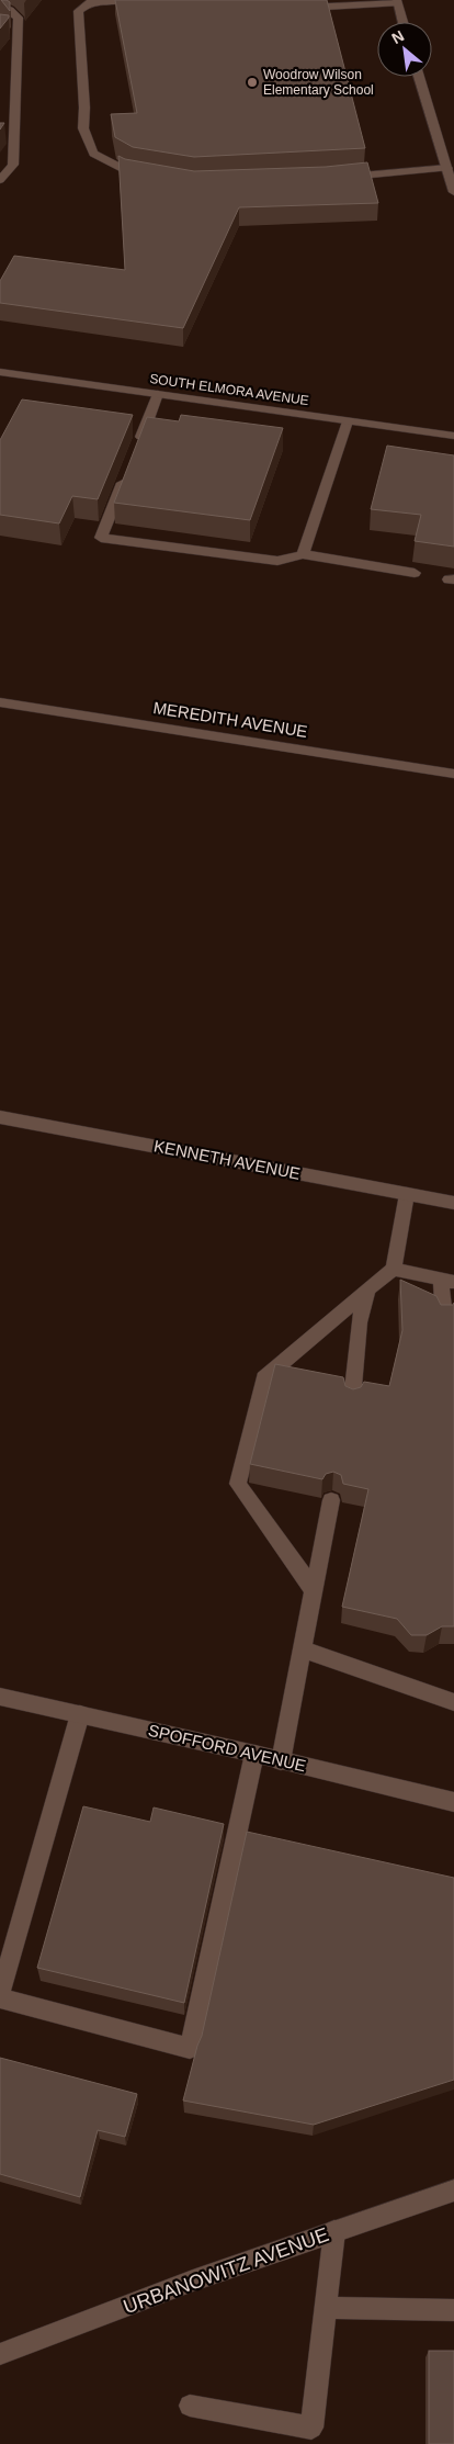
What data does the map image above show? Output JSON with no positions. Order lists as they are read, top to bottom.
{
  "streets": {
    "street": [
      "SOUTH ELMORA AVENUE",
      "MEREDITH AVENUE",
      "KENNETH AVENUE",
      "SPOFFORD AVENUE",
      "URBANOWITZ AVENUE"
    ]
  },
  "places": ["Woodrow Wilson Elementary School"],
  "north": "top left"
}
